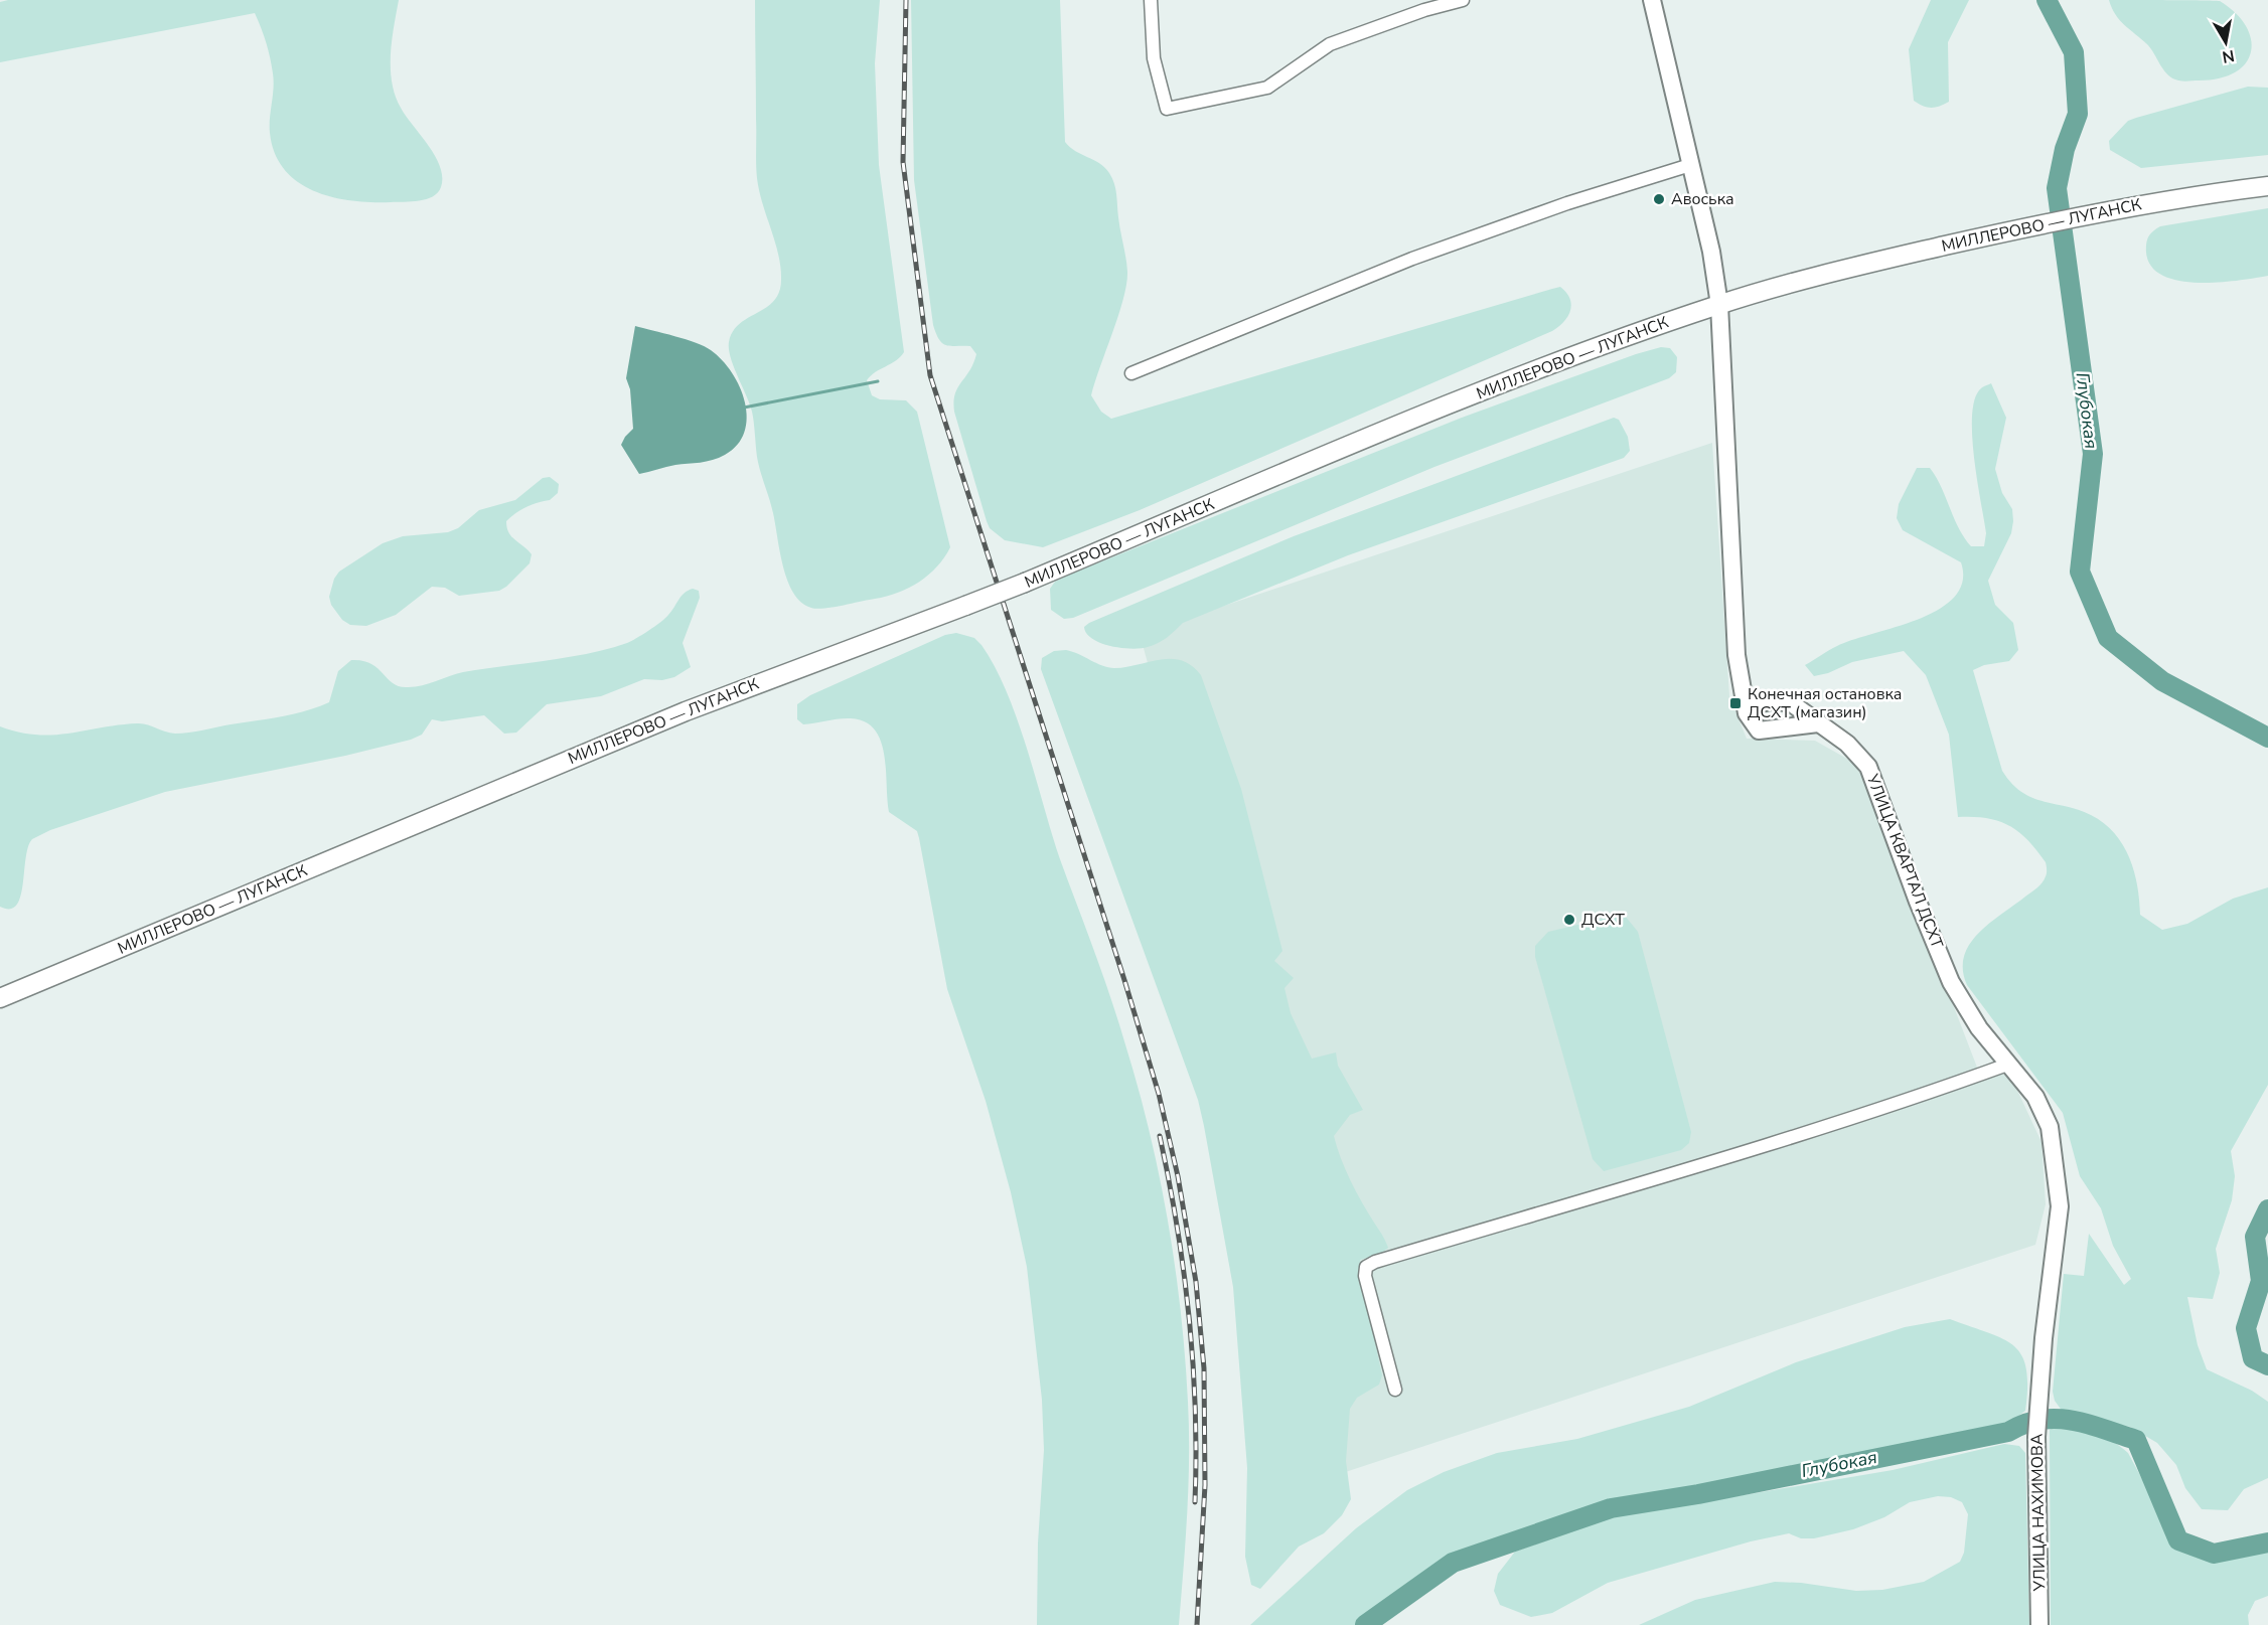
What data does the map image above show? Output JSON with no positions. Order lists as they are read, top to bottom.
{
  "streets": {
    "main road": ["МИЛЛЕРОВО — ЛУГАНСК"],
    "street": ["УЛИЦА КВАРТАЛ ДСХТ", "УЛИЦА НАХИМОВА"]
  },
  "crossings": [
    ["УЛИЦА КВАРТАЛ ДСХТ", "УЛИЦА НАХИМОВА"]
  ],
  "water": ["Глубокая"],
  "places": {
    "other": ["Авоська", "ДСХТ"],
    "transit": ["Конечная остановка ДСХТ (магазин)"]
  },
  "north": "bottom"
}
